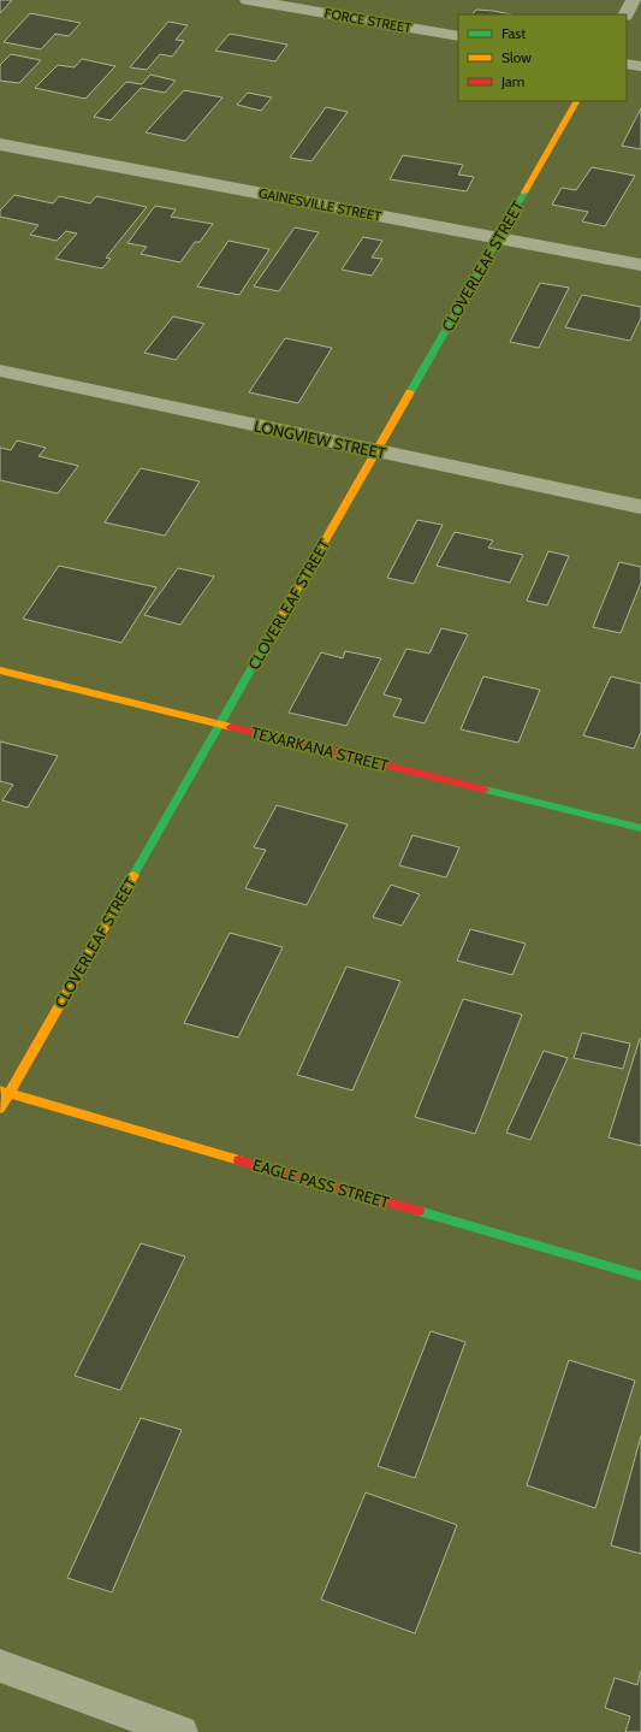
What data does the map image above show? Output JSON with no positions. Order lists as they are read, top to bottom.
{
  "streets": {
    "street": [
      "FORCE STREET",
      "GAINESVILLE STREET",
      "CLOVERLEAF STREET",
      "LONGVIEW STREET",
      "TEXARKANA STREET",
      "EAGLE PASS STREET"
    ]
  },
  "crossings": [
    ["GAINESVILLE STREET", "CLOVERLEAF STREET"],
    ["CLOVERLEAF STREET", "LONGVIEW STREET"],
    ["CLOVERLEAF STREET", "TEXARKANA STREET"],
    ["CLOVERLEAF STREET", "EAGLE PASS STREET"]
  ],
  "legend": ["Fast", "Slow", "Jam"]
}
